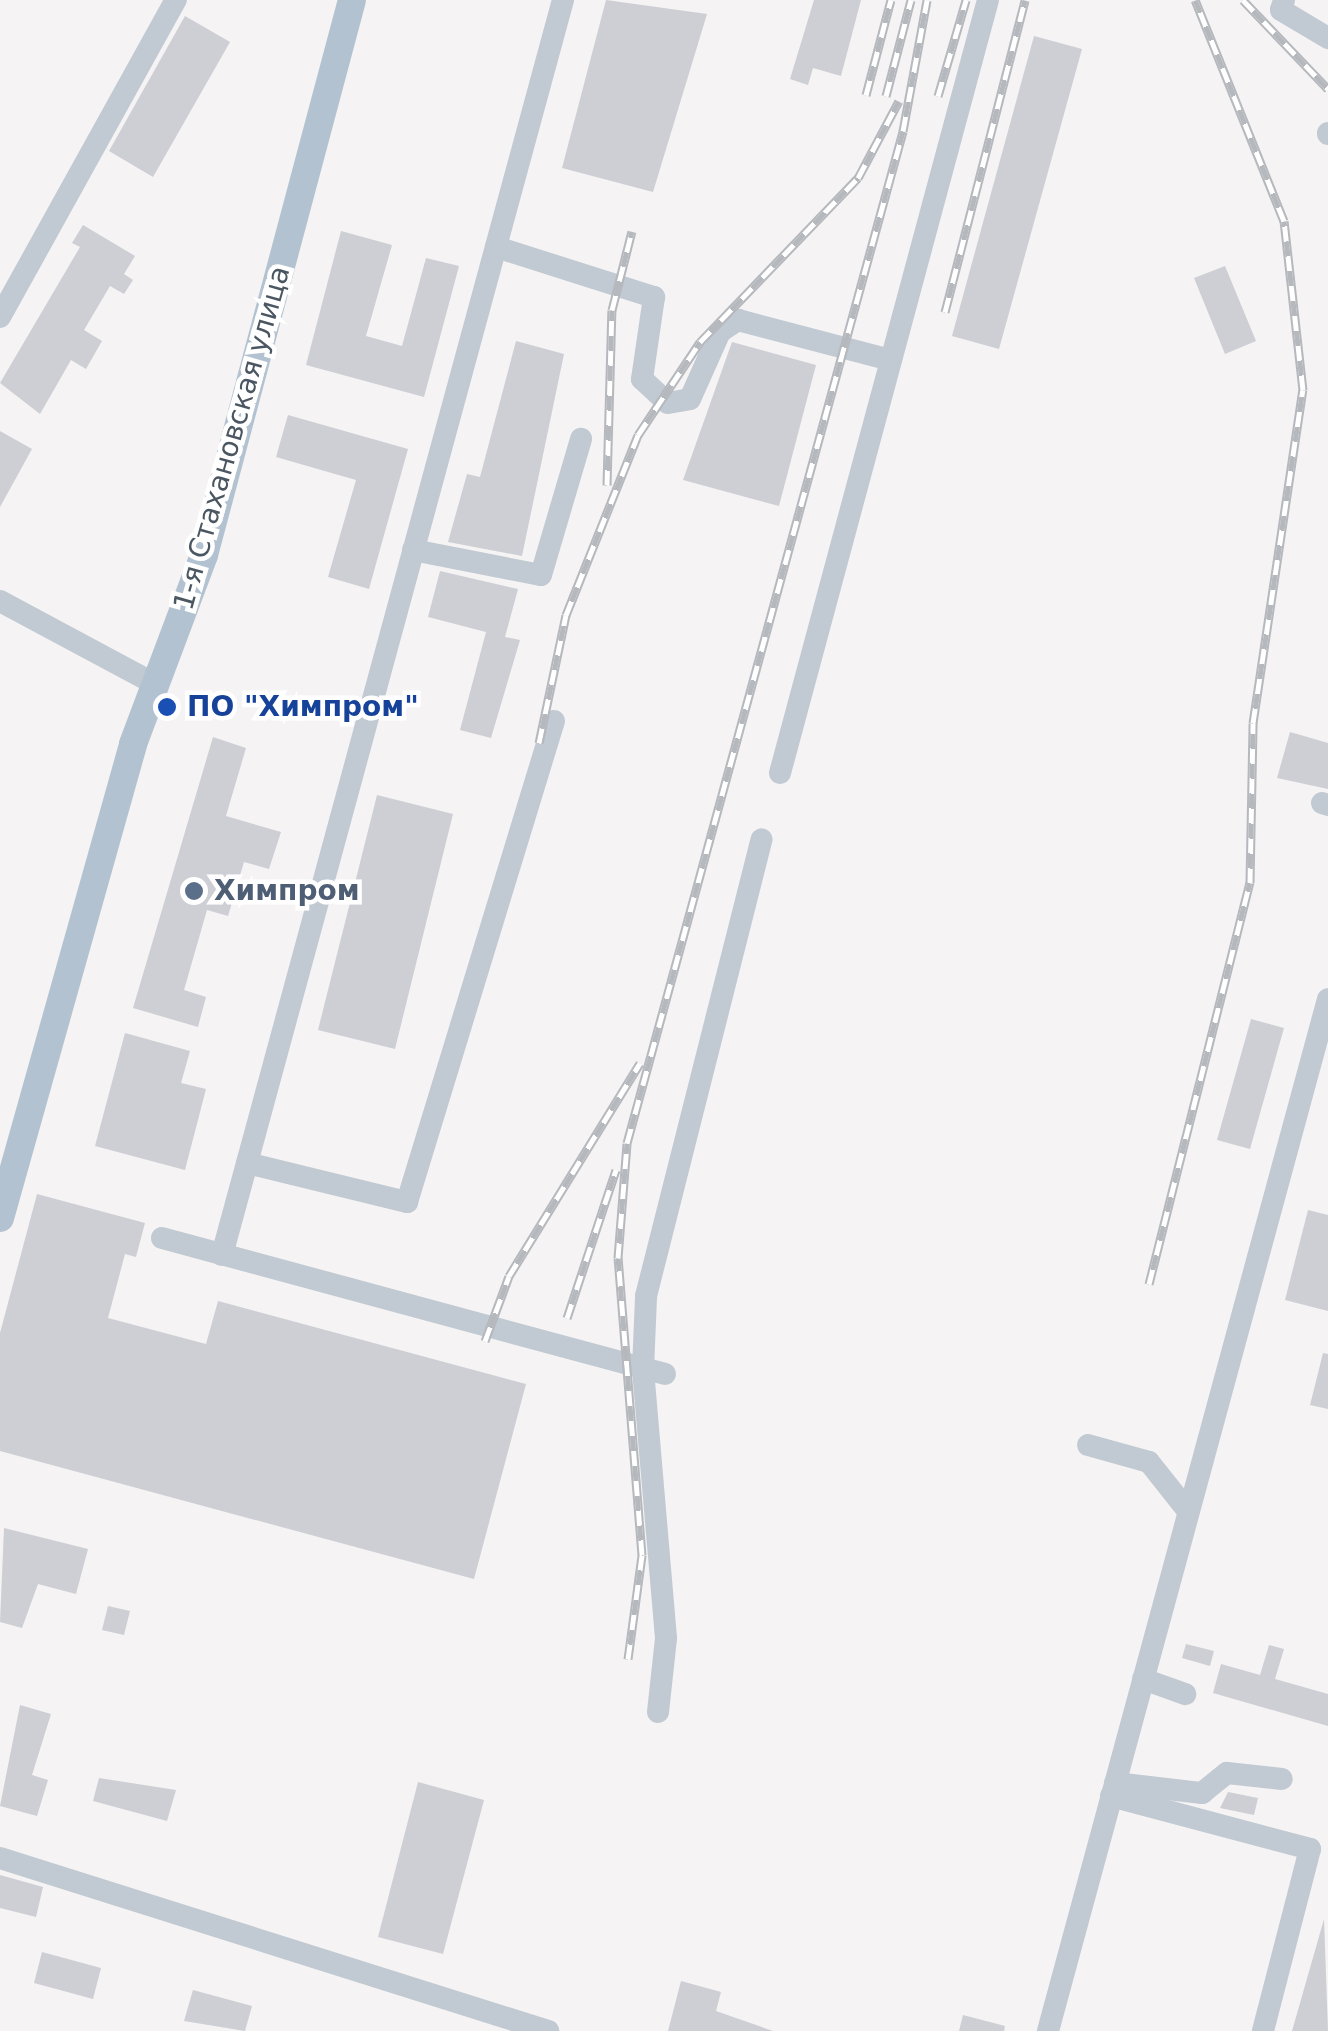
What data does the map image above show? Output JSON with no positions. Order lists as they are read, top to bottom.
{
  "streets": {
    "main road": ["1-я Стахановская улица"]
  },
  "places": ["ПО \"Химпром\"", "Химпром"]
}
